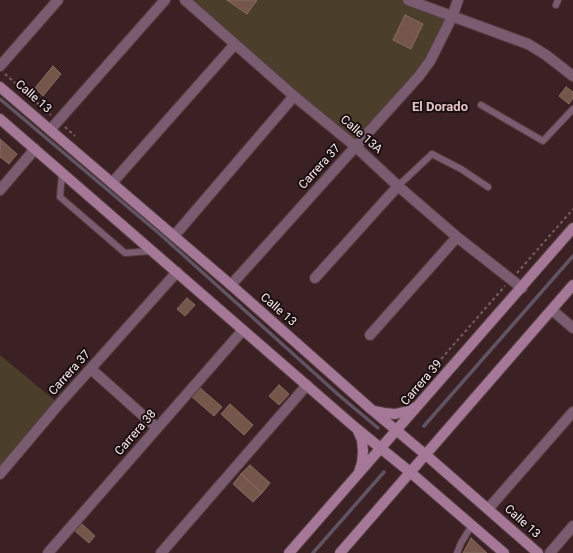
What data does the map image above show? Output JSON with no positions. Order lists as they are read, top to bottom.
{
  "streets": {
    "main road": ["Calle 13", "Carrera 39"],
    "street": ["Calle 13A", "Carrera 37", "Carrera 38"]
  },
  "crossings": [
    ["Calle 13", "Carrera 37"],
    ["Calle 13", "Carrera 39"],
    ["Calle 13A", "Carrera 37"],
    ["Calle 13A", "Carrera 39"]
  ],
  "districts": ["El Dorado"]
}
